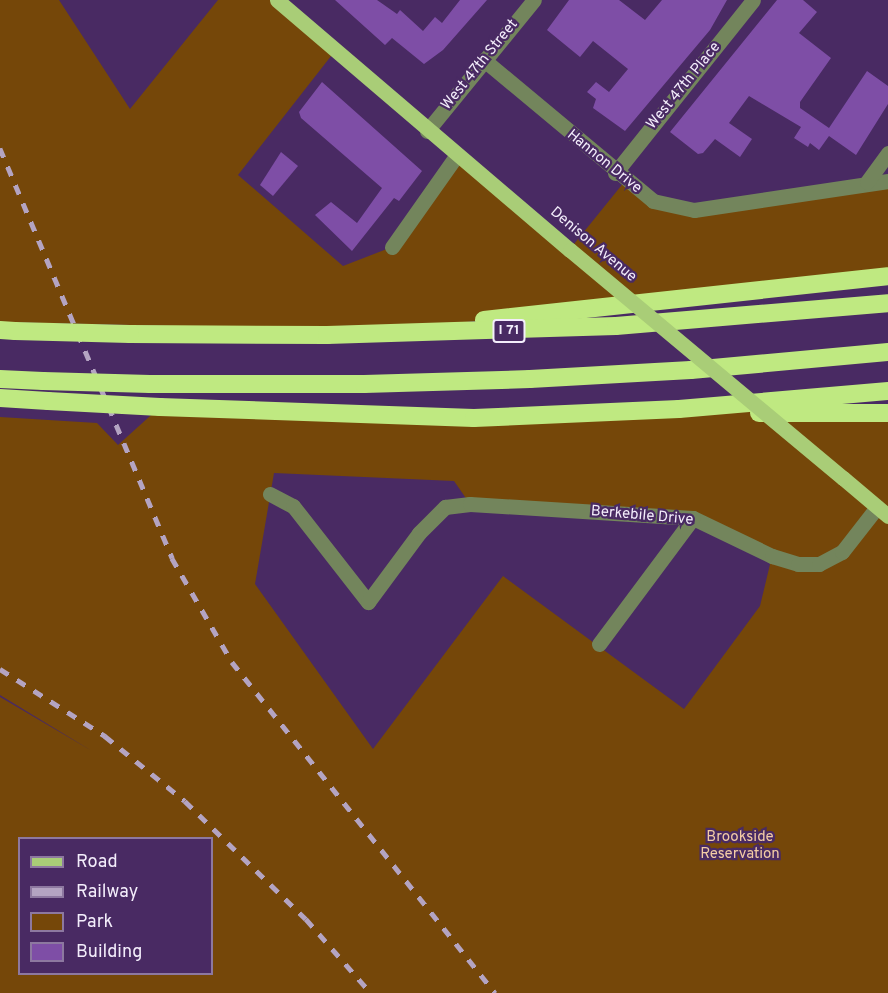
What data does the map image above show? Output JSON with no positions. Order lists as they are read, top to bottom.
{
  "streets": {
    "highway": ["I 71"],
    "main road": ["Denison Avenue"],
    "street": [
      "West 47th Street",
      "West 47th Place",
      "Hannon Drive",
      "Berkebile Drive"
    ]
  },
  "crossings": [
    ["West 47th Street", "Hannon Drive"],
    ["West 47th Street", "Denison Avenue"],
    ["West 47th Place", "Hannon Drive"],
    ["Denison Avenue", "Berkebile Drive"]
  ],
  "parks": ["Brookside Reservation"],
  "legend": [
    "Road",
    "Railway",
    "Park",
    "Building"
  ]
}
